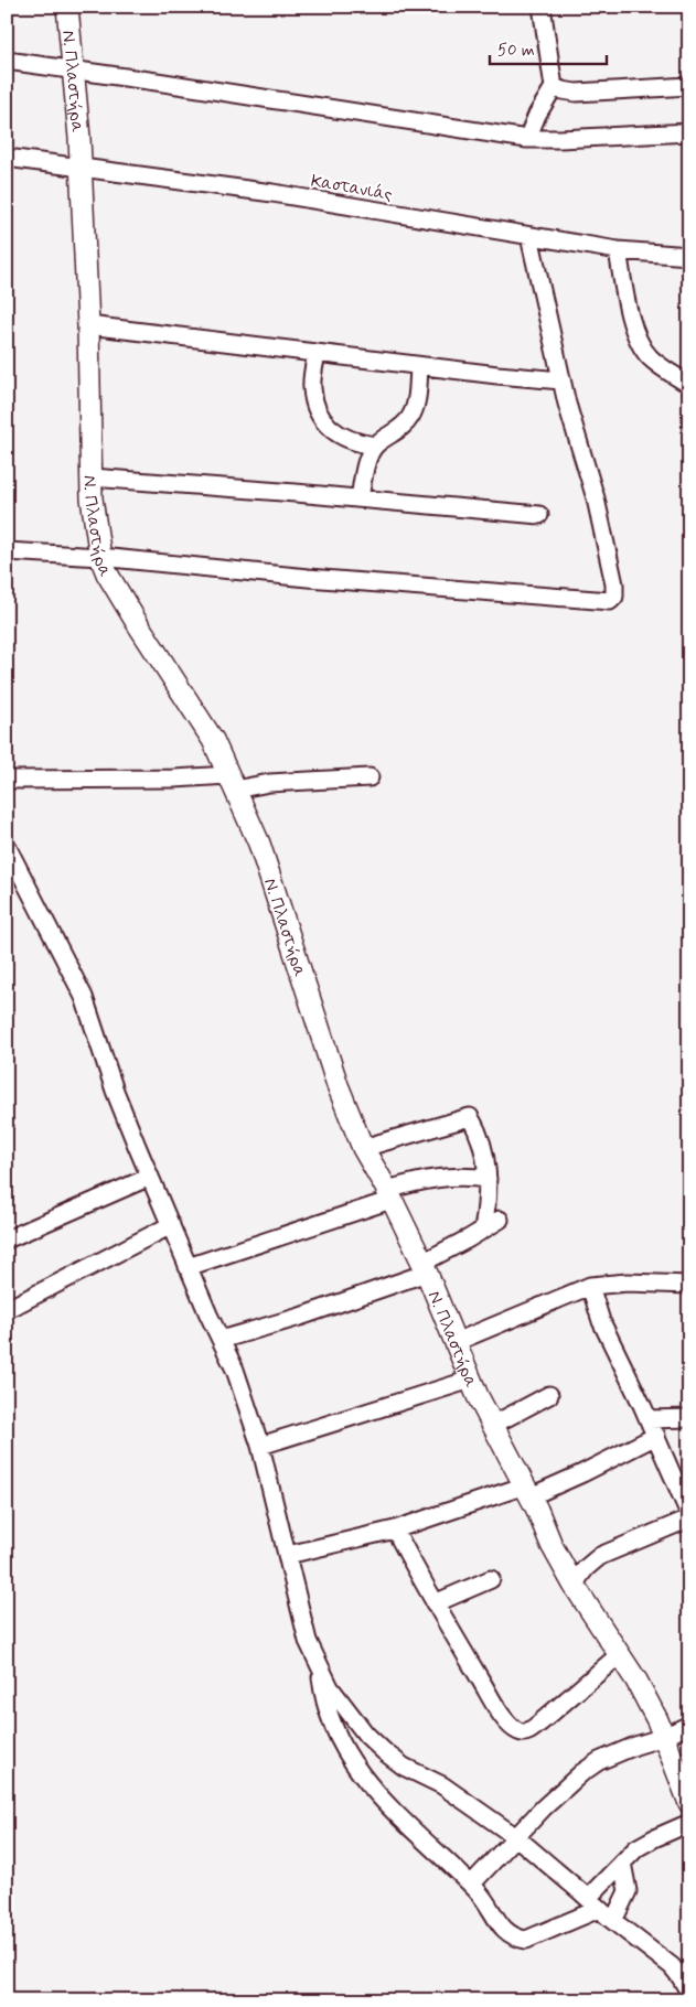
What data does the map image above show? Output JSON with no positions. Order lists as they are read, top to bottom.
{
  "streets": {
    "street": ["Ν. Πλαστήρα", "Καστανιάς"]
  },
  "crossings": [
    ["Ν. Πλαστήρα", "Καστανιάς"]
  ],
  "scale_bar": "50 m"
}
